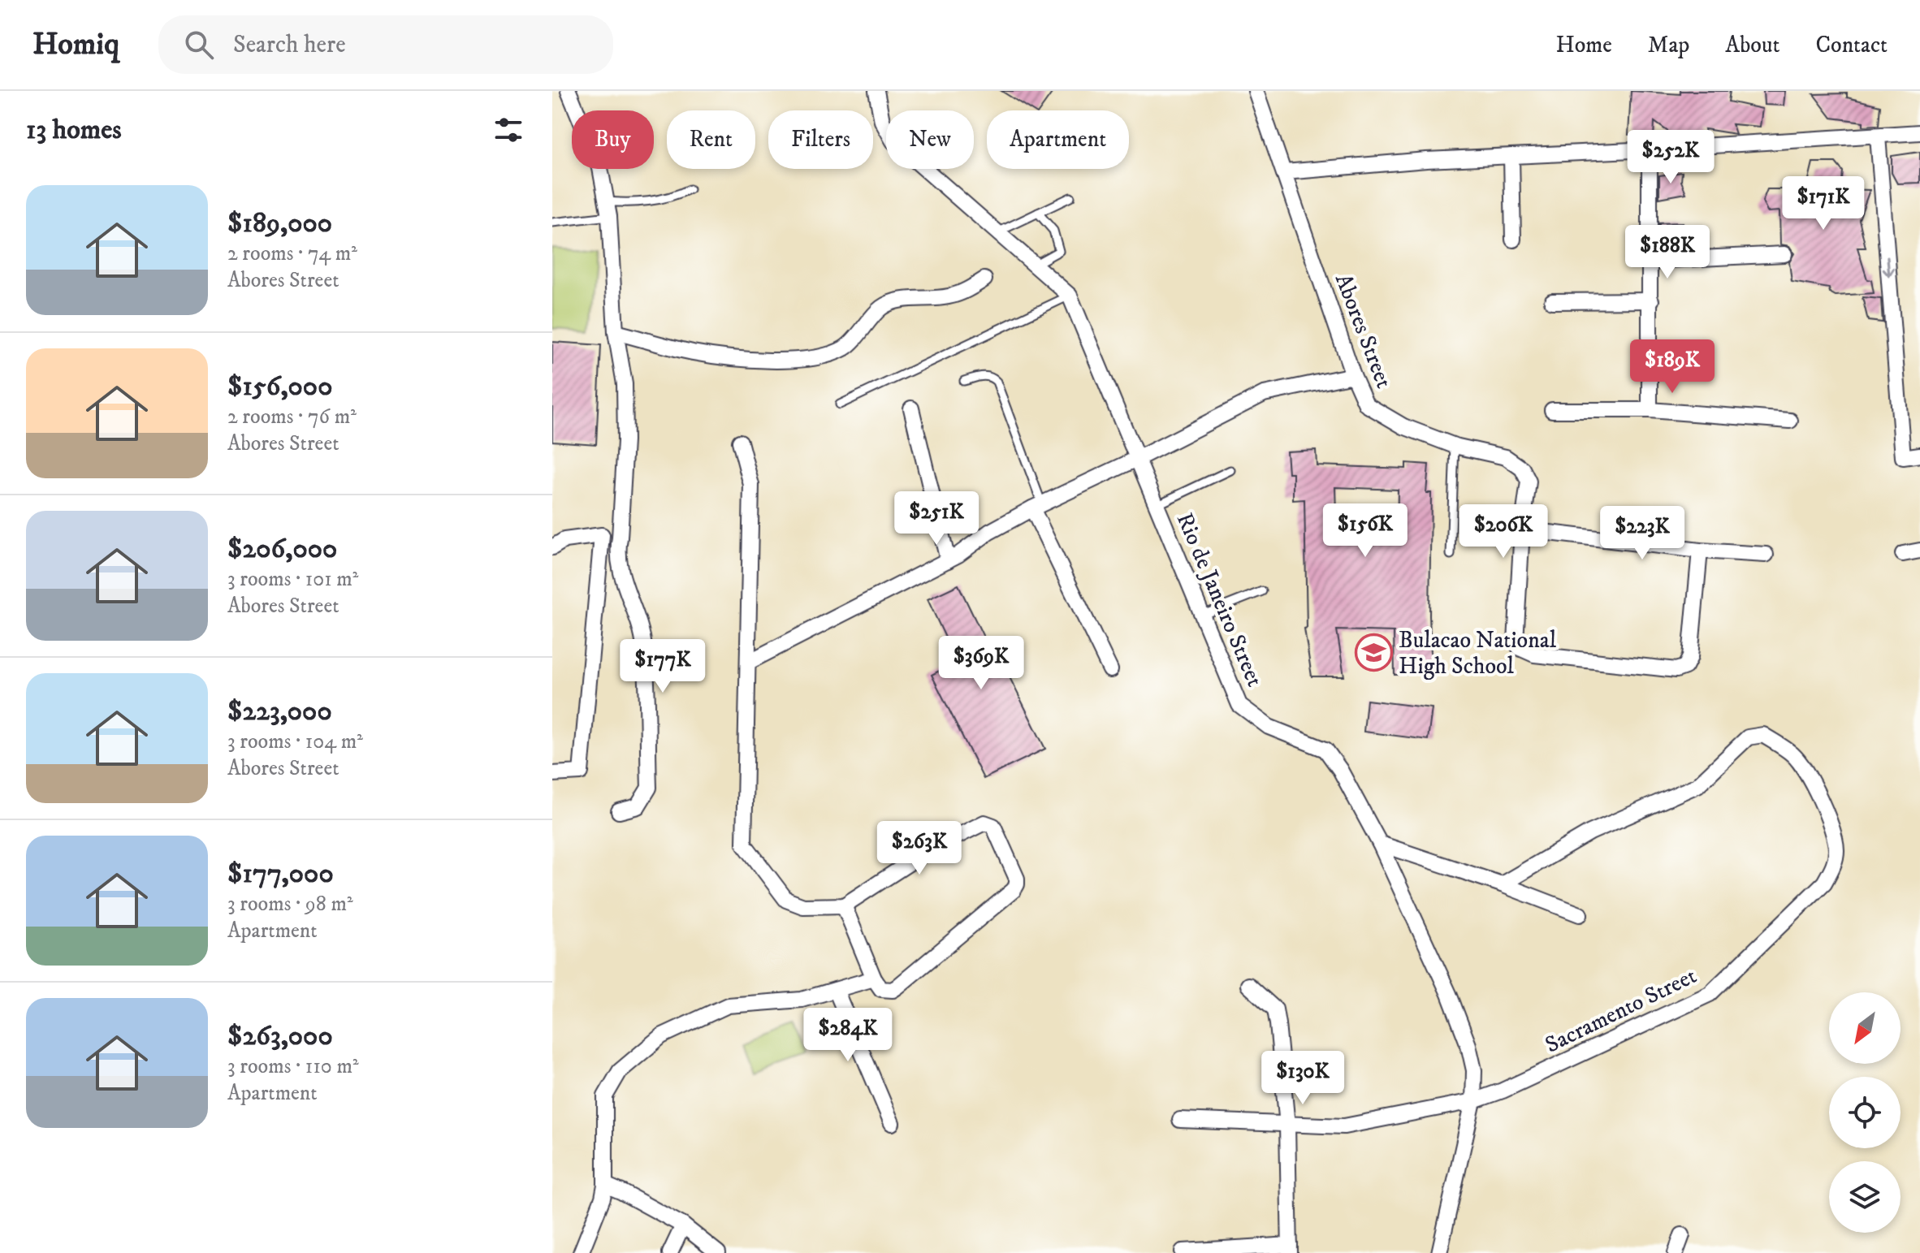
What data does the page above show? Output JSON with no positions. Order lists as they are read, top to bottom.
{
  "streets": {
    "street": ["Abores Street", "Rio de Janeiro Street", "Sacramento Street"]
  },
  "crossings": [
    ["Rio de Janeiro Street", "Sacramento Street"]
  ],
  "places": {
    "school or university": ["Bulacao National High School"]
  },
  "north": "bottom left",
  "page": {
    "header": "Homiq",
    "search": "Search here",
    "nav": [
      "Home",
      "Map",
      "About",
      "Contact"
    ],
    "heading": "13 homes",
    "chip": [
      "Buy",
      "Rent",
      "Filters",
      "New",
      "Apartment"
    ],
    "price": [
      "$252K",
      "$171K",
      "$188K",
      "$189K",
      "$251K",
      "$156K",
      "$206K",
      "$223K",
      "$369K",
      "$177K",
      "$263K",
      "$284K",
      "$130K"
    ],
    "list": [
      {
        "name": "$189,000",
        "note": "2 rooms · 74 m² · Abores Street"
      },
      {
        "name": "$156,000",
        "note": "2 rooms · 76 m² · Abores Street"
      },
      {
        "name": "$206,000",
        "note": "3 rooms · 101 m² · Abores Street"
      },
      {
        "name": "$223,000",
        "note": "3 rooms · 104 m² · Abores Street"
      },
      {
        "name": "$177,000",
        "note": "3 rooms · 98 m² · Apartment"
      },
      {
        "name": "$263,000",
        "note": "3 rooms · 110 m² · Apartment"
      }
    ]
  }
}
